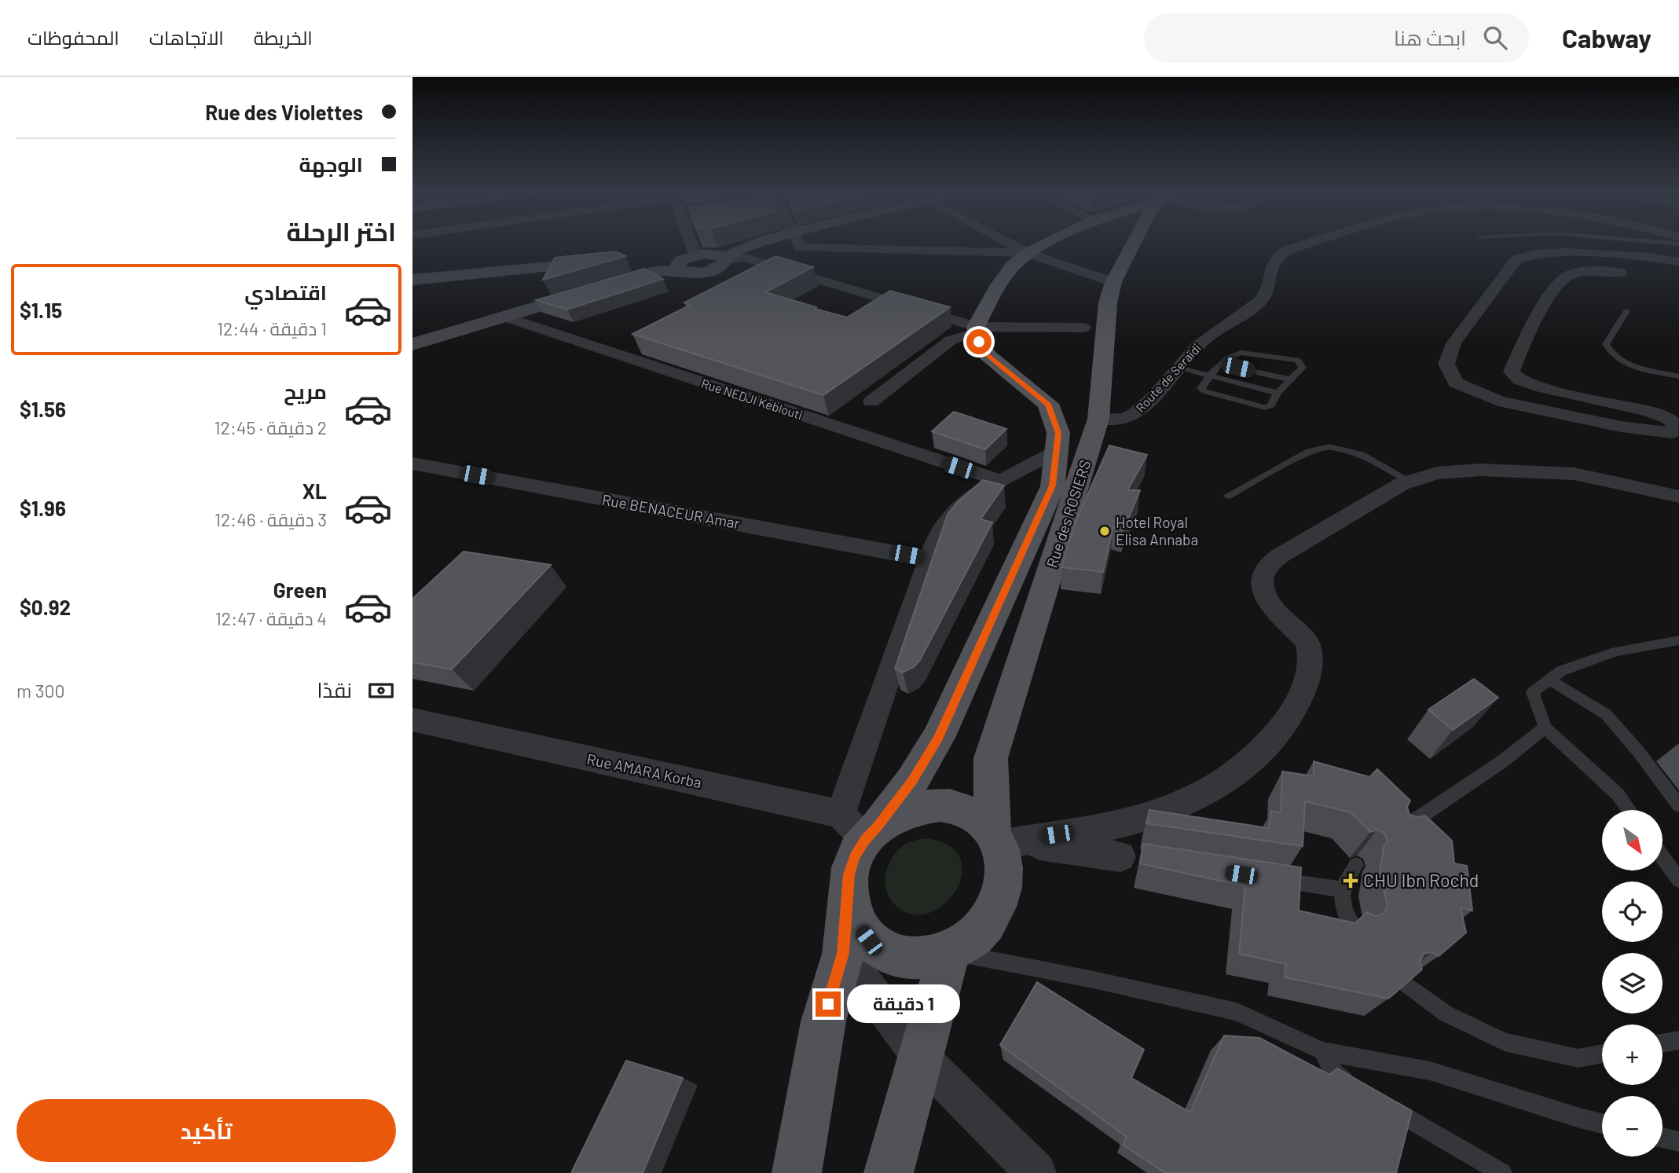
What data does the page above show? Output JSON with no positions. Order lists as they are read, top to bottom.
{
  "streets": {
    "main road": ["Rue des ROSIERS"],
    "street": [
      "Route de Seraïdi",
      "Rue NEDJI Keblouti",
      "Rue BENACEUR Amar",
      "Rue AMARA Korba"
    ]
  },
  "crossings": [
    ["Route de Seraïdi", "Rue des ROSIERS"],
    ["Rue des ROSIERS", "Rue AMARA Korba"]
  ],
  "places": {
    "other": ["Hotel Royal Elisa Annaba"],
    "health": ["CHU Ibn Rochd"]
  },
  "north": "bottom right",
  "page": {
    "header": "Cabway",
    "search": "ابحث هنا",
    "nav": ["الخريطة", "الاتجاهات", "المحفوظات"],
    "banner": ["Rue des Violettes", "الوجهة"],
    "heading": "اختر الرحلة",
    "list": [
      {
        "name": "اقتصادي",
        "note": "1 دقيقة · 12:44",
        "value": "$1.15"
      },
      {
        "name": "مريح",
        "note": "2 دقيقة · 12:45",
        "value": "$1.56"
      },
      {
        "name": "XL",
        "note": "3 دقيقة · 12:46",
        "value": "$1.96"
      },
      {
        "name": "Green",
        "note": "4 دقيقة · 12:47",
        "value": "$0.92"
      }
    ],
    "pay": ["نقدًا", "300 m"],
    "map_buttons": ["+", "−"],
    "bubble": "1 دقيقة",
    "buttons": "تأكيد"
  }
}
